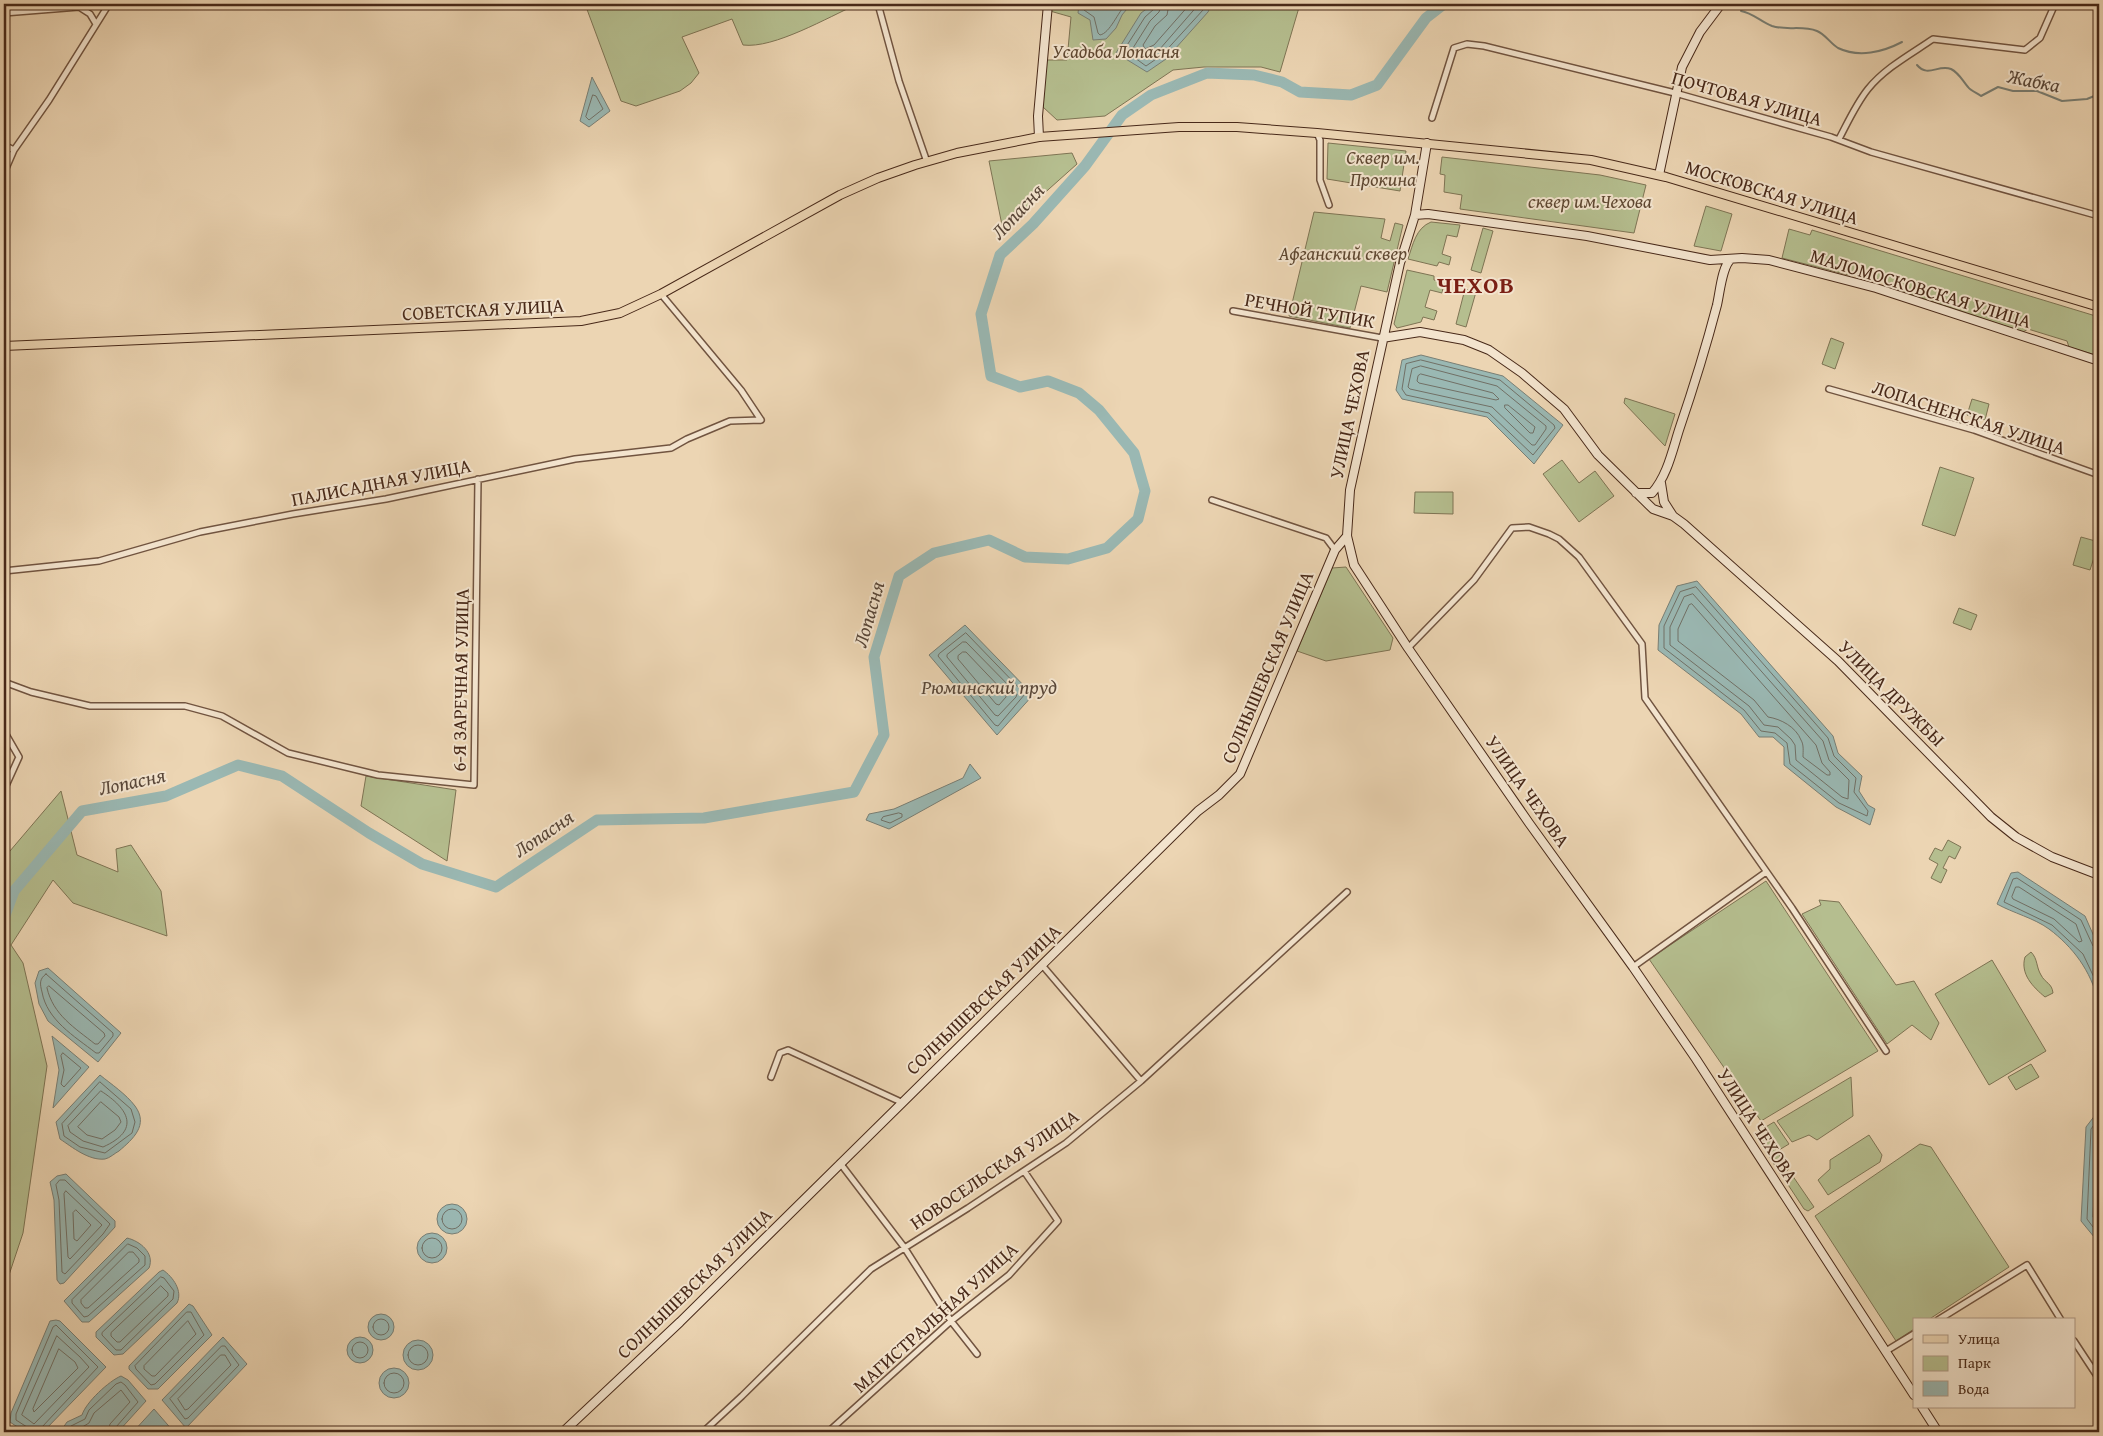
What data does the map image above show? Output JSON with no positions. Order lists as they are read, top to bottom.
{
  "streets": {
    "main road": ["МОСКОВСКАЯ УЛИЦА", "СОВЕТСКАЯ УЛИЦА"],
    "street": [
      "ПОЧТОВАЯ УЛИЦА",
      "МАЛОМОСКОВСКАЯ УЛИЦА",
      "РЕЧНОЙ ТУПИК",
      "УЛИЦА ЧЕХОВА",
      "ЛОПАСНЕНСКАЯ УЛИЦА",
      "ПАЛИСАДНАЯ УЛИЦА",
      "СОЛНЫШЕВСКАЯ УЛИЦА",
      "6-Я ЗАРЕЧНАЯ УЛИЦА",
      "УЛИЦА ДРУЖБЫ",
      "НОВОСЕЛЬСКАЯ УЛИЦА",
      "МАГИСТРАЛЬНАЯ УЛИЦА"
    ]
  },
  "crossings": [
    ["МОСКОВСКАЯ УЛИЦА", "СОВЕТСКАЯ УЛИЦА"],
    ["МОСКОВСКАЯ УЛИЦА", "УЛИЦА ЧЕХОВА"],
    ["СОВЕТСКАЯ УЛИЦА", "ПАЛИСАДНАЯ УЛИЦА"],
    ["РЕЧНОЙ ТУПИК", "УЛИЦА ЧЕХОВА"],
    ["РЕЧНОЙ ТУПИК", "УЛИЦА ДРУЖБЫ"],
    ["УЛИЦА ЧЕХОВА", "СОЛНЫШЕВСКАЯ УЛИЦА"],
    ["УЛИЦА ЧЕХОВА", "УЛИЦА ДРУЖБЫ"],
    ["ПАЛИСАДНАЯ УЛИЦА", "6-Я ЗАРЕЧНАЯ УЛИЦА"],
    ["НОВОСЕЛЬСКАЯ УЛИЦА", "МАГИСТРАЛЬНАЯ УЛИЦА"]
  ],
  "districts": ["ЧЕХОВ"],
  "water": ["Жабка", "Лопасня", "Рюминский пруд"],
  "parks": [
    "Усадьба Лопасня",
    "Сквер им. Прокина",
    "сквер им.Чехова",
    "Афганский сквер"
  ],
  "legend": ["Улица", "Парк", "Вода"]
}
